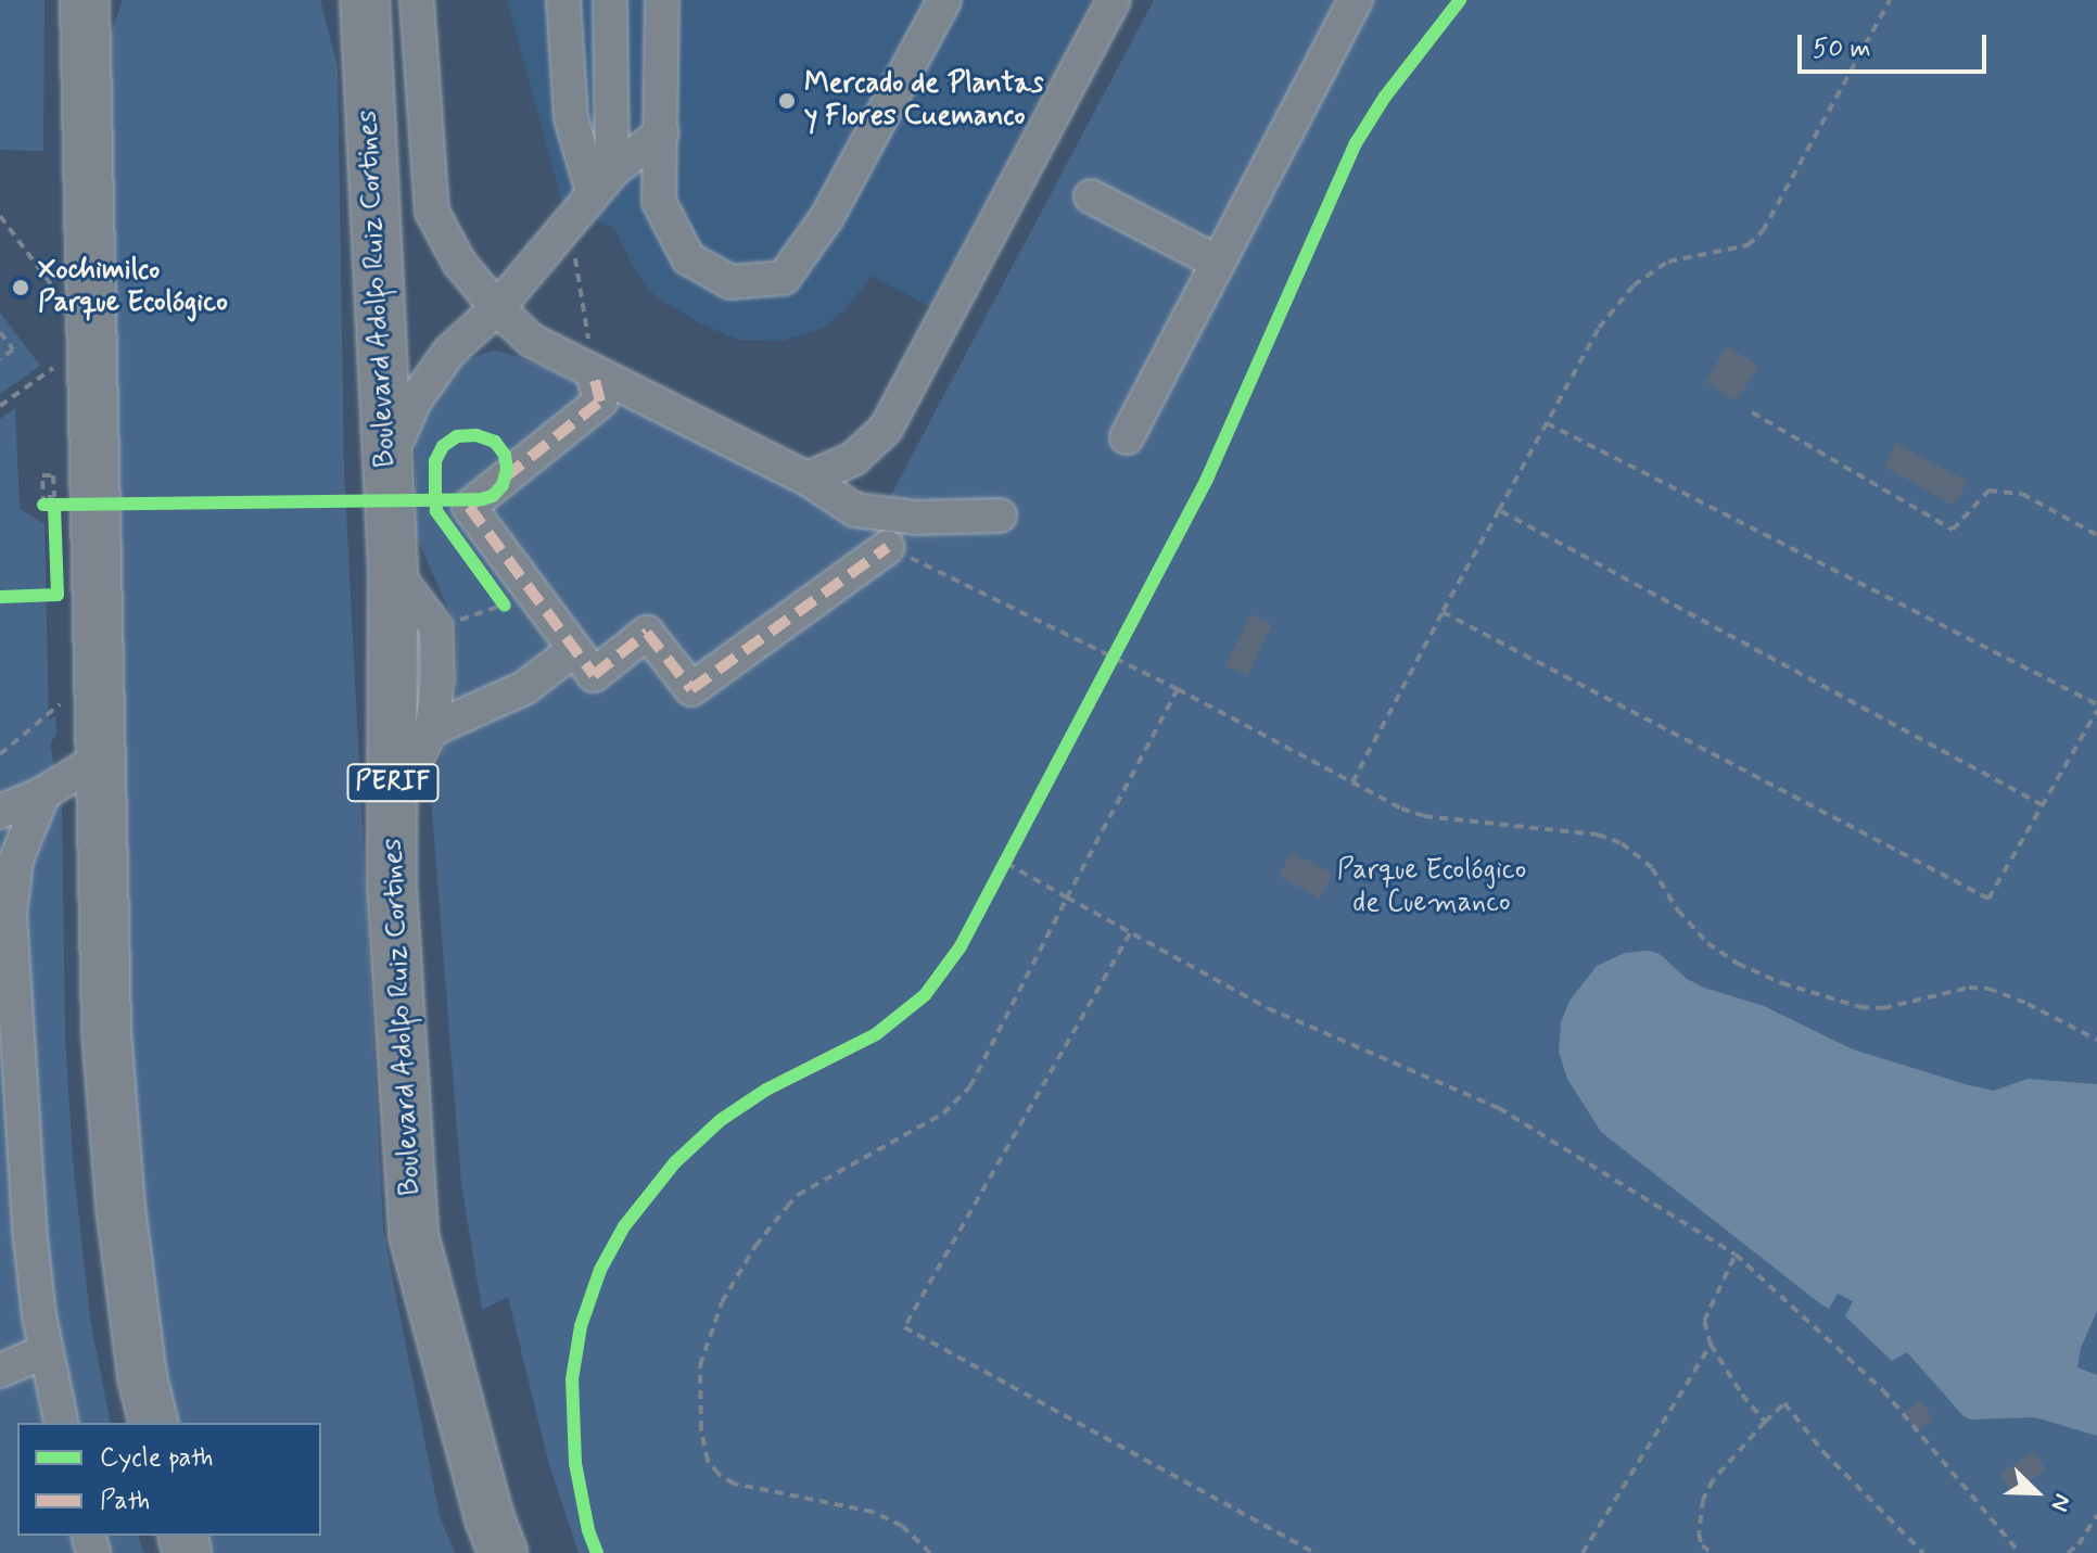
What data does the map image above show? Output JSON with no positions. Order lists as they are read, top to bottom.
{
  "streets": {
    "highway": ["Boulevard Adolfo Ruiz Cortines", "PERIF"]
  },
  "parks": ["Parque Ecológico de Cuemanco"],
  "places": ["Mercado de Plantas y Flores Cuemanco", "Xochimilco Parque Ecológico"],
  "legend": ["Cycle path", "Path"],
  "scale_bar": "50 m",
  "north": "bottom right"
}
